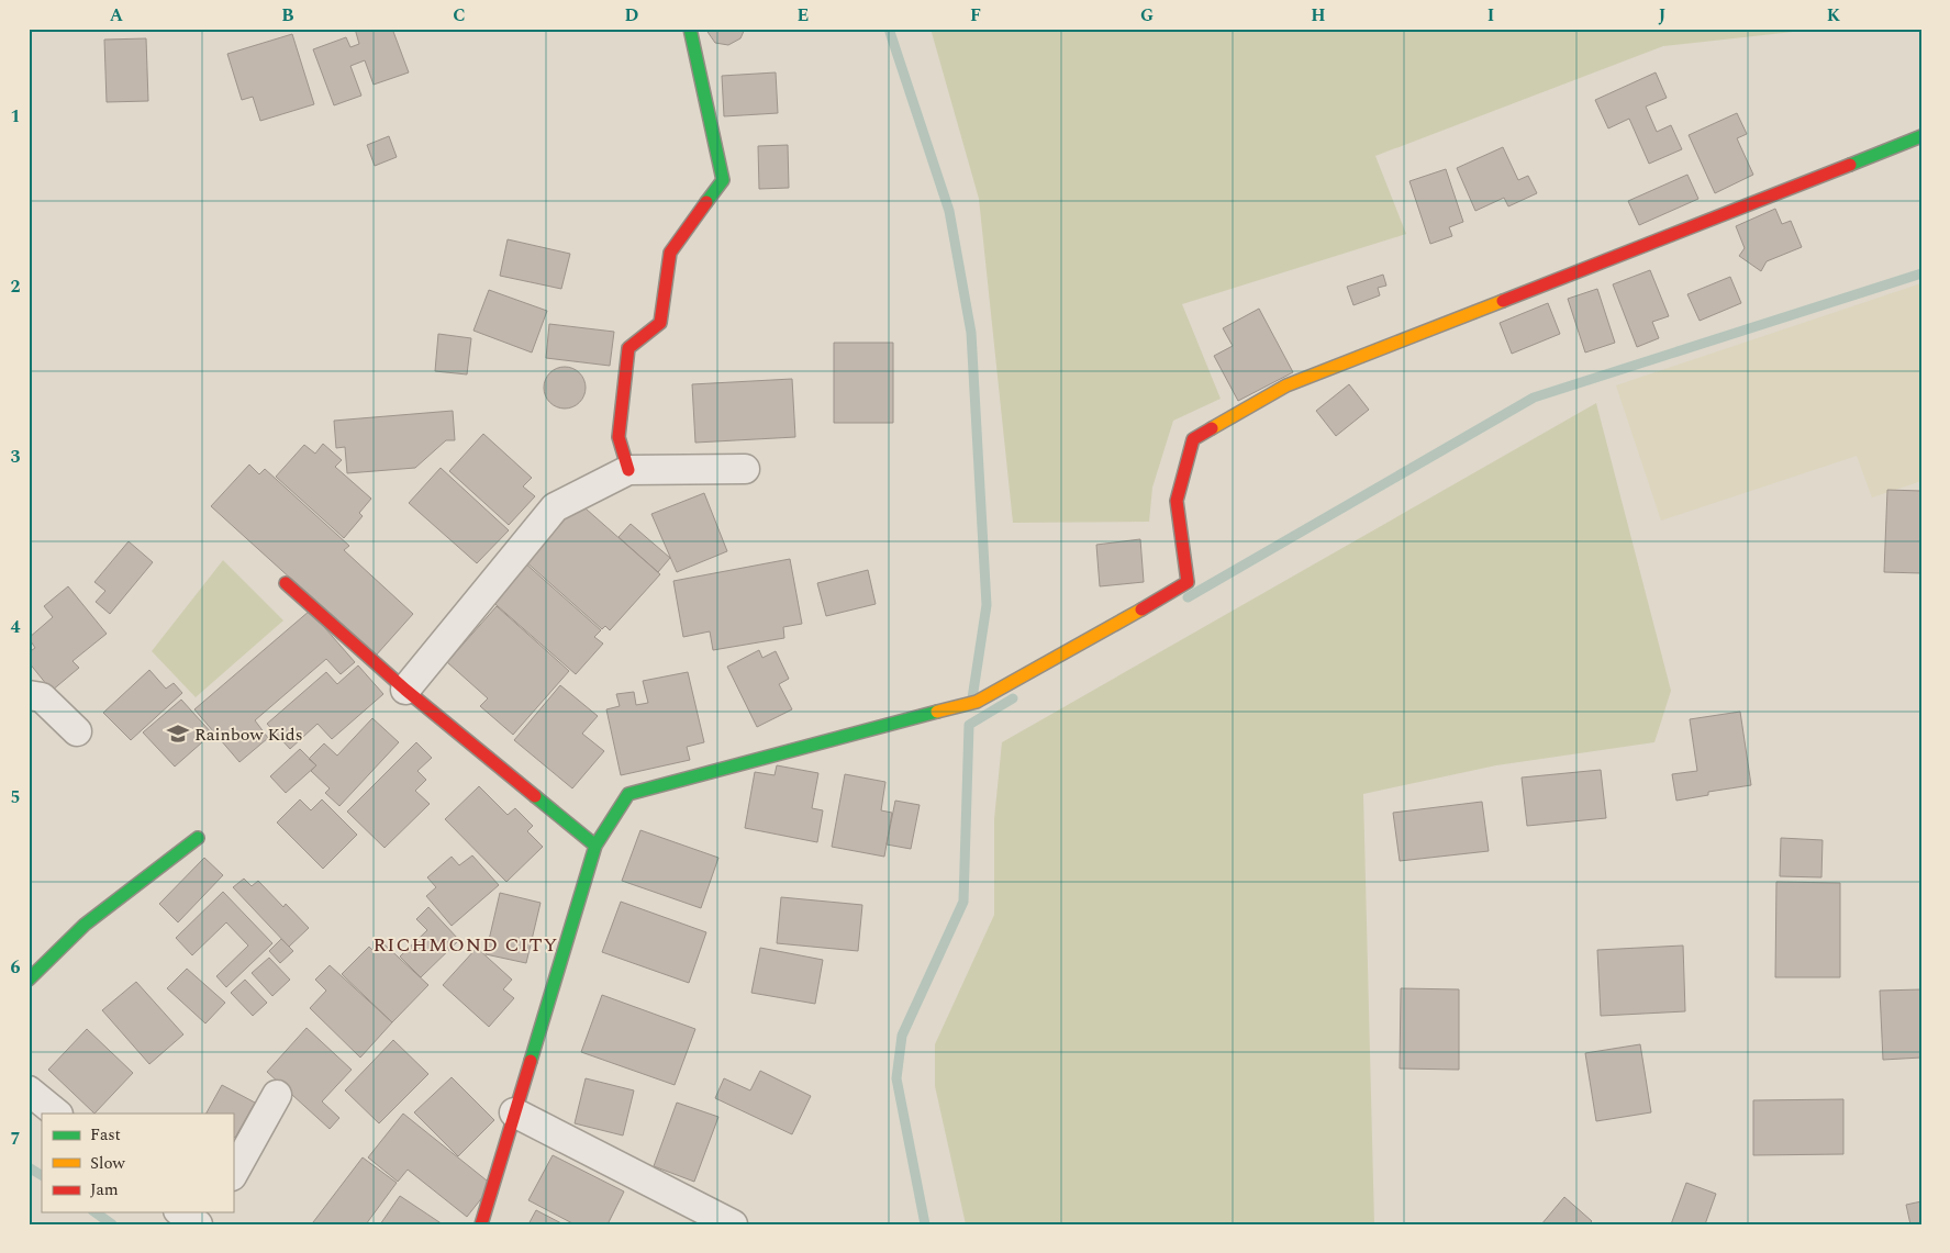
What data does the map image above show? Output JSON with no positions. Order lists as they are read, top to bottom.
{
  "districts": ["RICHMOND CITY"],
  "places": {
    "school or university": ["Rainbow Kids"]
  },
  "legend": ["Fast", "Slow", "Jam"],
  "grid": {
    "columns": [
      "A",
      "B",
      "C",
      "D",
      "E",
      "F",
      "G",
      "H",
      "I",
      "J",
      "K"
    ],
    "rows": [
      "1",
      "2",
      "3",
      "4",
      "5",
      "6",
      "7"
    ]
  }
}
